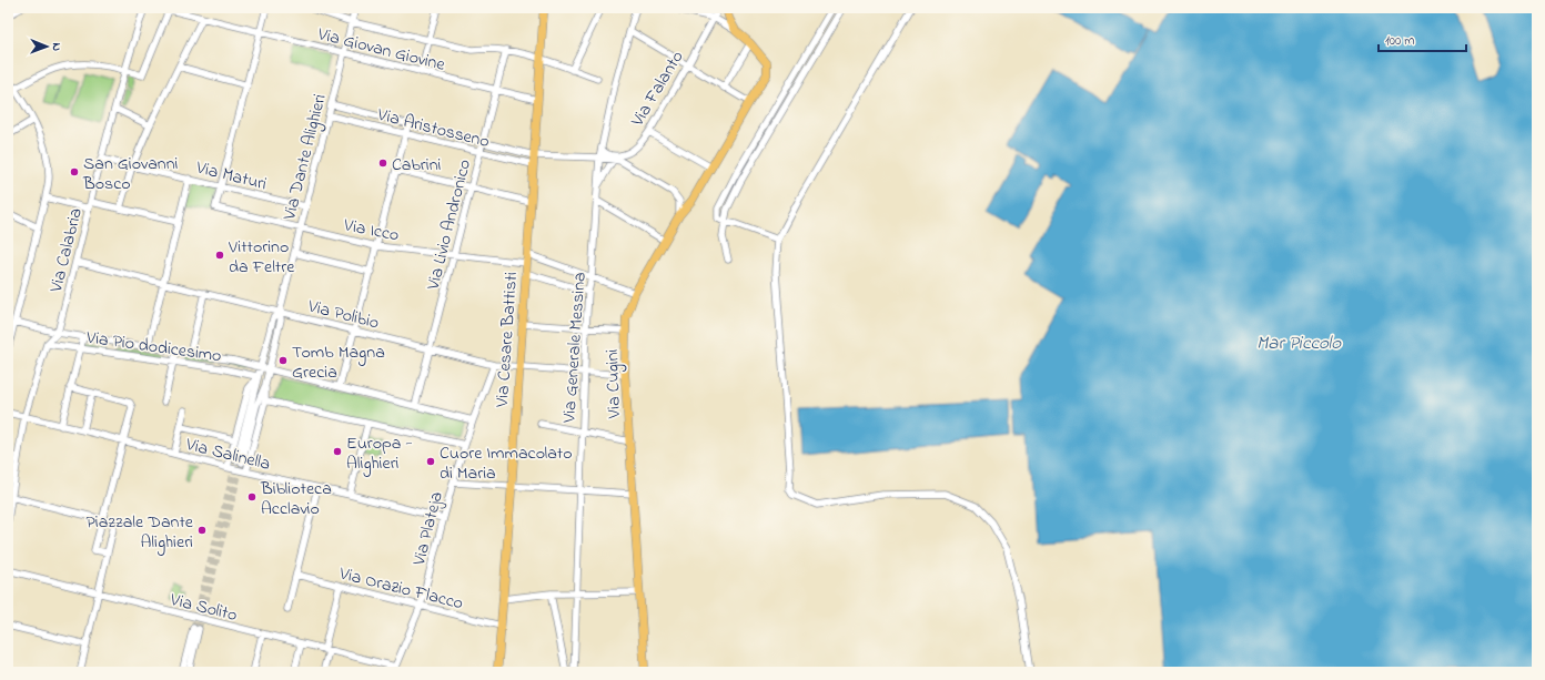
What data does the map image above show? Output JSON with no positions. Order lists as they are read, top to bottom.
{
  "streets": {
    "main road": ["Via Cesare Battisti", "Via Cugini"],
    "street": [
      "Via Giovan Giovine",
      "Via Falanto",
      "Via Aristosseno",
      "Via Dante Alighieri",
      "Via Maturi",
      "Via Livio Andronico",
      "Via Icco",
      "Via Calabria",
      "Via Polibio",
      "Via Pio dodicesimo",
      "Via Generale Messina",
      "Via Salinella",
      "Via Plateja",
      "Via Orazio Flacco",
      "Via Solìto"
    ]
  },
  "crossings": [
    ["Via Giovan Giovine", "Via Dante Alighieri"],
    ["Via Giovan Giovine", "Via Livio Andronico"],
    ["Via Giovan Giovine", "Via Cesare Battisti"],
    ["Via Falanto", "Via Generale Messina"],
    ["Via Aristosseno", "Via Dante Alighieri"],
    ["Via Aristosseno", "Via Livio Andronico"],
    ["Via Aristosseno", "Via Cesare Battisti"],
    ["Via Dante Alighieri", "Via Maturi"],
    ["Via Dante Alighieri", "Via Icco"],
    ["Via Dante Alighieri", "Via Polibio"],
    ["Via Dante Alighieri", "Via Pio dodicesimo"],
    ["Via Dante Alighieri", "Via Salinella"],
    ["Via Maturi", "Via Icco"],
    ["Via Maturi", "Via Calabria"],
    ["Via Livio Andronico", "Via Icco"],
    ["Via Livio Andronico", "Via Polibio"],
    ["Via Icco", "Via Cesare Battisti"],
    ["Via Calabria", "Via Polibio"],
    ["Via Calabria", "Via Pio dodicesimo"],
    ["Via Polibio", "Via Cesare Battisti"],
    ["Via Polibio", "Via Generale Messina"],
    ["Via Polibio", "Via Cugini"],
    ["Via Polibio", "Via Plateja"],
    ["Via Cesare Battisti", "Via Orazio Flacco"],
    ["Via Salinella", "Via Plateja"],
    ["Via Plateja", "Via Orazio Flacco"],
    ["Via Plateja", "Via Solìto"]
  ],
  "water": ["Mar Piccolo"],
  "places": [
    "Cabrini",
    "San Giovanni Bosco",
    "Vittorino da Feltre",
    "Tomb Magna Grecia",
    "Europa - Alighieri",
    "Cuore Immacolato di Maria",
    "Biblioteca Acclavio",
    "Piazzale Dante Alighieri"
  ],
  "scale_bar": "100 m",
  "north": "right"
}
